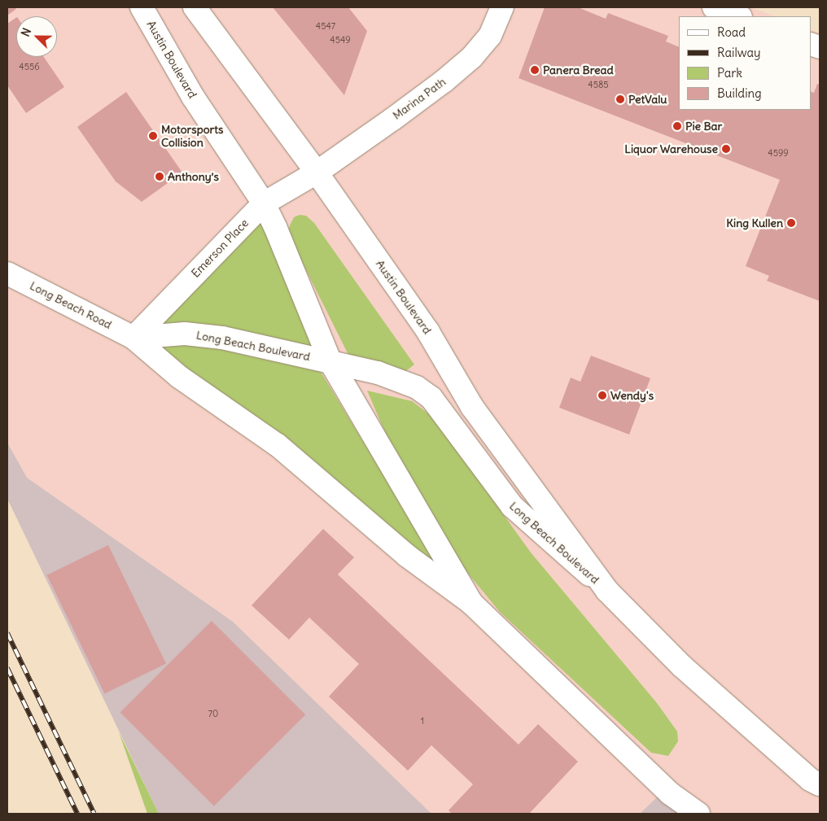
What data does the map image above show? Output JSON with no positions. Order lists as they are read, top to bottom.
{
  "streets": {
    "main road": [
      "Austin Boulevard",
      "Marina Path",
      "Emerson Place",
      "Long Beach Road",
      "Long Beach Boulevard"
    ]
  },
  "crossings": [
    ["Austin Boulevard", "Marina Path"],
    ["Austin Boulevard", "Emerson Place"],
    ["Austin Boulevard", "Long Beach Boulevard"],
    ["Marina Path", "Emerson Place"],
    ["Emerson Place", "Long Beach Road"],
    ["Emerson Place", "Long Beach Boulevard"],
    ["Long Beach Road", "Long Beach Boulevard"]
  ],
  "places": [
    "Panera Bread",
    "PetValu",
    "Pie Bar",
    "Motorsports Collision",
    "Liquor Warehouse",
    "Anthony’s",
    "King Kullen",
    "Wendy's"
  ],
  "house_numbers": [
    "4547",
    "4549",
    "4556",
    "4585",
    "4599",
    "70",
    "1"
  ],
  "legend": [
    "Road",
    "Railway",
    "Park",
    "Building"
  ],
  "north": "top left"
}
